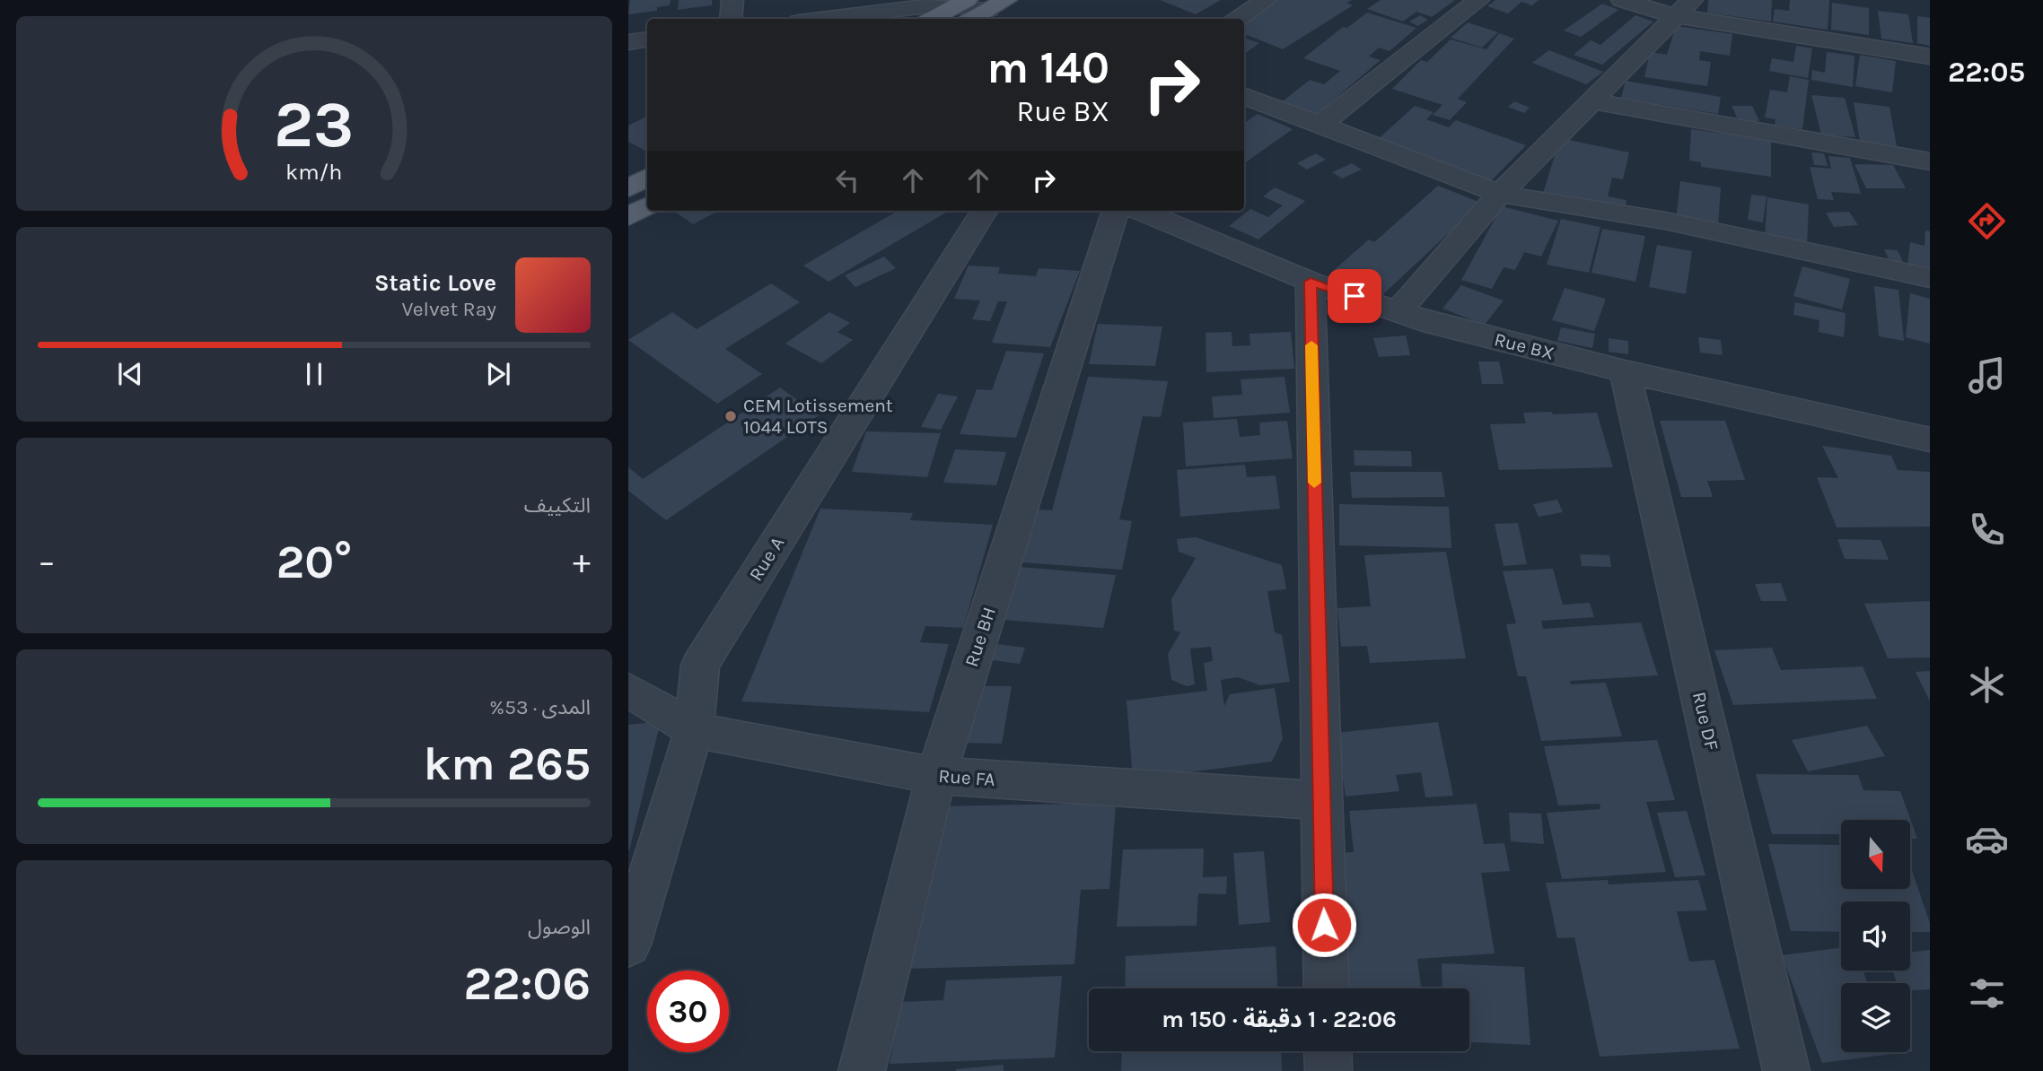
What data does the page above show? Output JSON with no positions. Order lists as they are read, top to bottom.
{
  "streets": {
    "street": [
      "Rue BX",
      "Rue A",
      "Rue BH",
      "Rue DF",
      "Rue FA"
    ]
  },
  "crossings": [
    ["Rue BX", "Rue DF"],
    ["Rue A", "Rue FA"],
    ["Rue BH", "Rue FA"]
  ],
  "places": ["CEM Lotissement 1044 LOTS"],
  "north": "bottom",
  "page": {
    "tabs": "22:05",
    "turn": ["140 m", "Rue BX"],
    "song": ["Static Love", "Velvet Ray"],
    "tile": [
      "التكييف",
      ["المدى · 53%", "265 km"],
      ["الوصول", "22:06"]
    ],
    "heat": ["−", "20°", "+"],
    "limit": "30",
    "trip": "22:06 · 1 دقيقة · 150 m",
    "gauge": ["23", "km/h"]
  }
}
